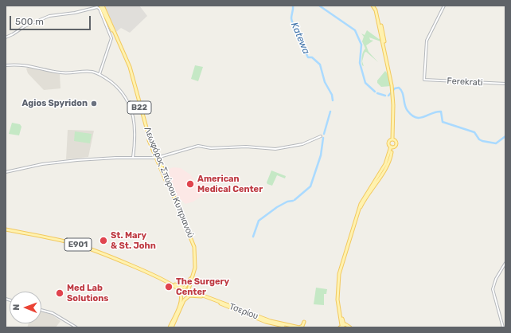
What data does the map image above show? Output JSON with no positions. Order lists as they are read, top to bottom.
{
  "streets": {
    "main road": [
      "B22",
      "Λεωφόρος Σπύρου Κυπριανού",
      "E901",
      "Τσερίου"
    ],
    "street": ["Ferekrati"]
  },
  "crossings": [
    ["Λεωφόρος Σπύρου Κυπριανού", "E901"],
    ["Λεωφόρος Σπύρου Κυπριανού", "Τσερίου"],
    ["E901", "Τσερίου"]
  ],
  "water": ["Katewa"],
  "places": [
    "Agios Spyridon",
    "American Medical Center",
    "St. Mary & St. John",
    "The Surgery Center",
    "Med Lab Solutions"
  ],
  "scale_bar": "500 m",
  "north": "left"
}
